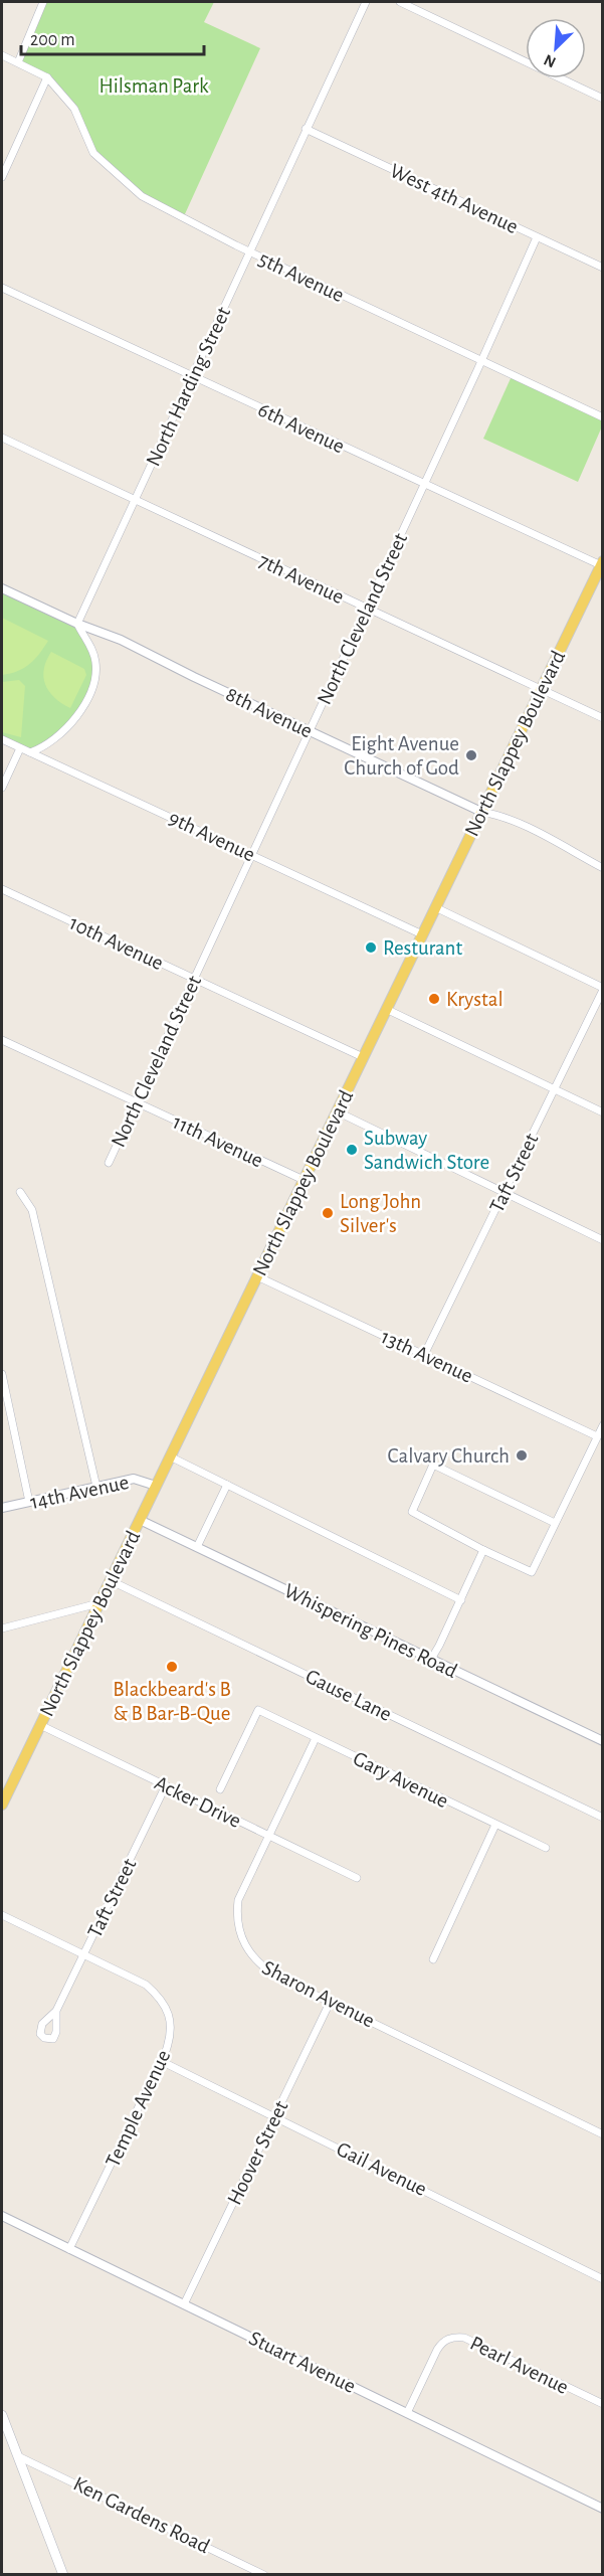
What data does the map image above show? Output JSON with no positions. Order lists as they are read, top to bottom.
{
  "streets": {
    "main road": ["North Slappey Boulevard"],
    "street": [
      "West 4th Avenue",
      "5th Avenue",
      "North Harding Street",
      "6th Avenue",
      "7th Avenue",
      "North Cleveland Street",
      "8th Avenue",
      "9th Avenue",
      "10th Avenue",
      "11th Avenue",
      "Taft Street",
      "13th Avenue",
      "14th Avenue",
      "Whispering Pines Road",
      "Gause Lane",
      "Gary Avenue",
      "Acker Drive",
      "Sharon Avenue",
      "Temple Avenue",
      "Hoover Street",
      "Gail Avenue",
      "Stuart Avenue",
      "Pearl Avenue",
      "Ken Gardens Road"
    ]
  },
  "crossings": [
    ["West 4th Avenue", "North Harding Street"],
    ["West 4th Avenue", "North Cleveland Street"],
    ["5th Avenue", "North Harding Street"],
    ["5th Avenue", "North Cleveland Street"],
    ["North Harding Street", "6th Avenue"],
    ["North Harding Street", "7th Avenue"],
    ["North Harding Street", "8th Avenue"],
    ["6th Avenue", "North Cleveland Street"],
    ["6th Avenue", "North Slappey Boulevard"],
    ["7th Avenue", "North Cleveland Street"],
    ["7th Avenue", "North Slappey Boulevard"],
    ["North Cleveland Street", "8th Avenue"],
    ["North Cleveland Street", "9th Avenue"],
    ["North Cleveland Street", "10th Avenue"],
    ["North Cleveland Street", "11th Avenue"],
    ["8th Avenue", "North Slappey Boulevard"],
    ["North Slappey Boulevard", "9th Avenue"],
    ["North Slappey Boulevard", "10th Avenue"],
    ["North Slappey Boulevard", "11th Avenue"],
    ["North Slappey Boulevard", "13th Avenue"],
    ["North Slappey Boulevard", "14th Avenue"],
    ["North Slappey Boulevard", "Whispering Pines Road"],
    ["North Slappey Boulevard", "Gause Lane"],
    ["North Slappey Boulevard", "Acker Drive"],
    ["Taft Street", "13th Avenue"],
    ["Taft Street", "Acker Drive"],
    ["Taft Street", "Temple Avenue"],
    ["Gary Avenue", "Sharon Avenue"],
    ["Acker Drive", "Sharon Avenue"],
    ["Sharon Avenue", "Hoover Street"],
    ["Temple Avenue", "Gail Avenue"],
    ["Temple Avenue", "Stuart Avenue"],
    ["Hoover Street", "Gail Avenue"],
    ["Hoover Street", "Stuart Avenue"],
    ["Stuart Avenue", "Pearl Avenue"]
  ],
  "parks": ["Hilsman Park"],
  "places": [
    "Eight Avenue Church of God",
    "Resturant",
    "Krystal",
    "Subway Sandwich Store",
    "Long John Silver's",
    "Calvary Church",
    "Blackbeard's B & B Bar-B-Que"
  ],
  "scale_bar": "200 m",
  "north": "bottom left"
}
